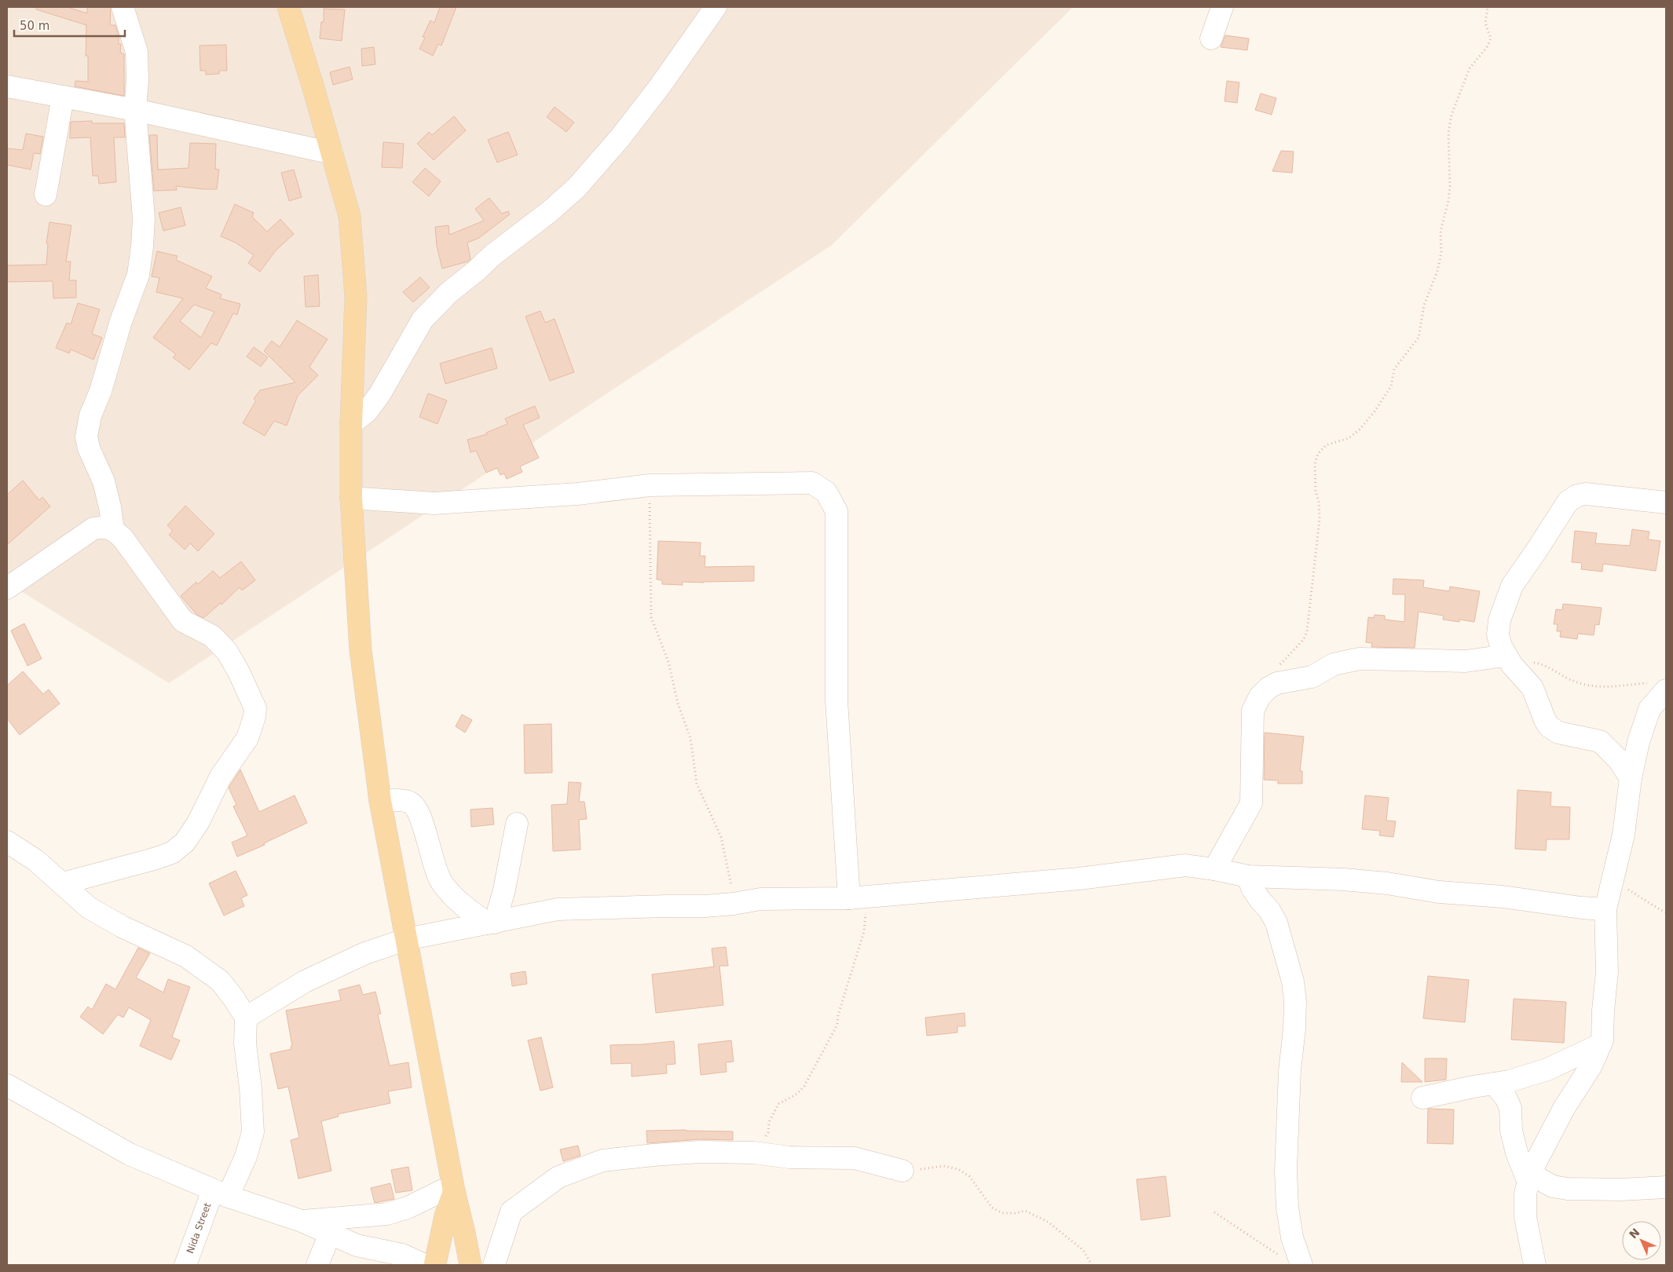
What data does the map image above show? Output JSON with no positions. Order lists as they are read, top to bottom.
{
  "streets": {
    "street": ["Nida Street"]
  },
  "scale_bar": "50 m",
  "north": "top left"
}
